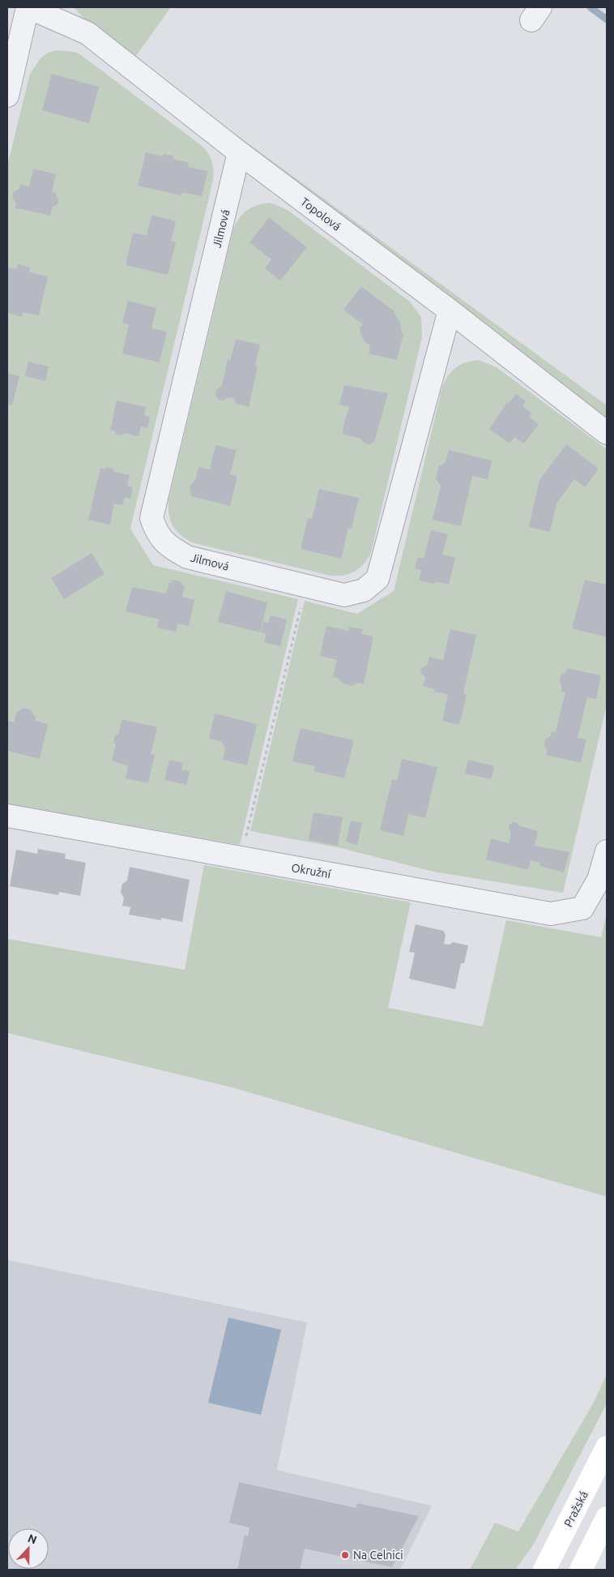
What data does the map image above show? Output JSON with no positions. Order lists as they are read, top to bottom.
{
  "streets": {
    "main road": ["Pražská"],
    "street": ["Topolová", "Jilmová", "Okružní"]
  },
  "crossings": [
    ["Topolová", "Jilmová"]
  ],
  "places": ["Na Celnici"],
  "north": "top"
}
